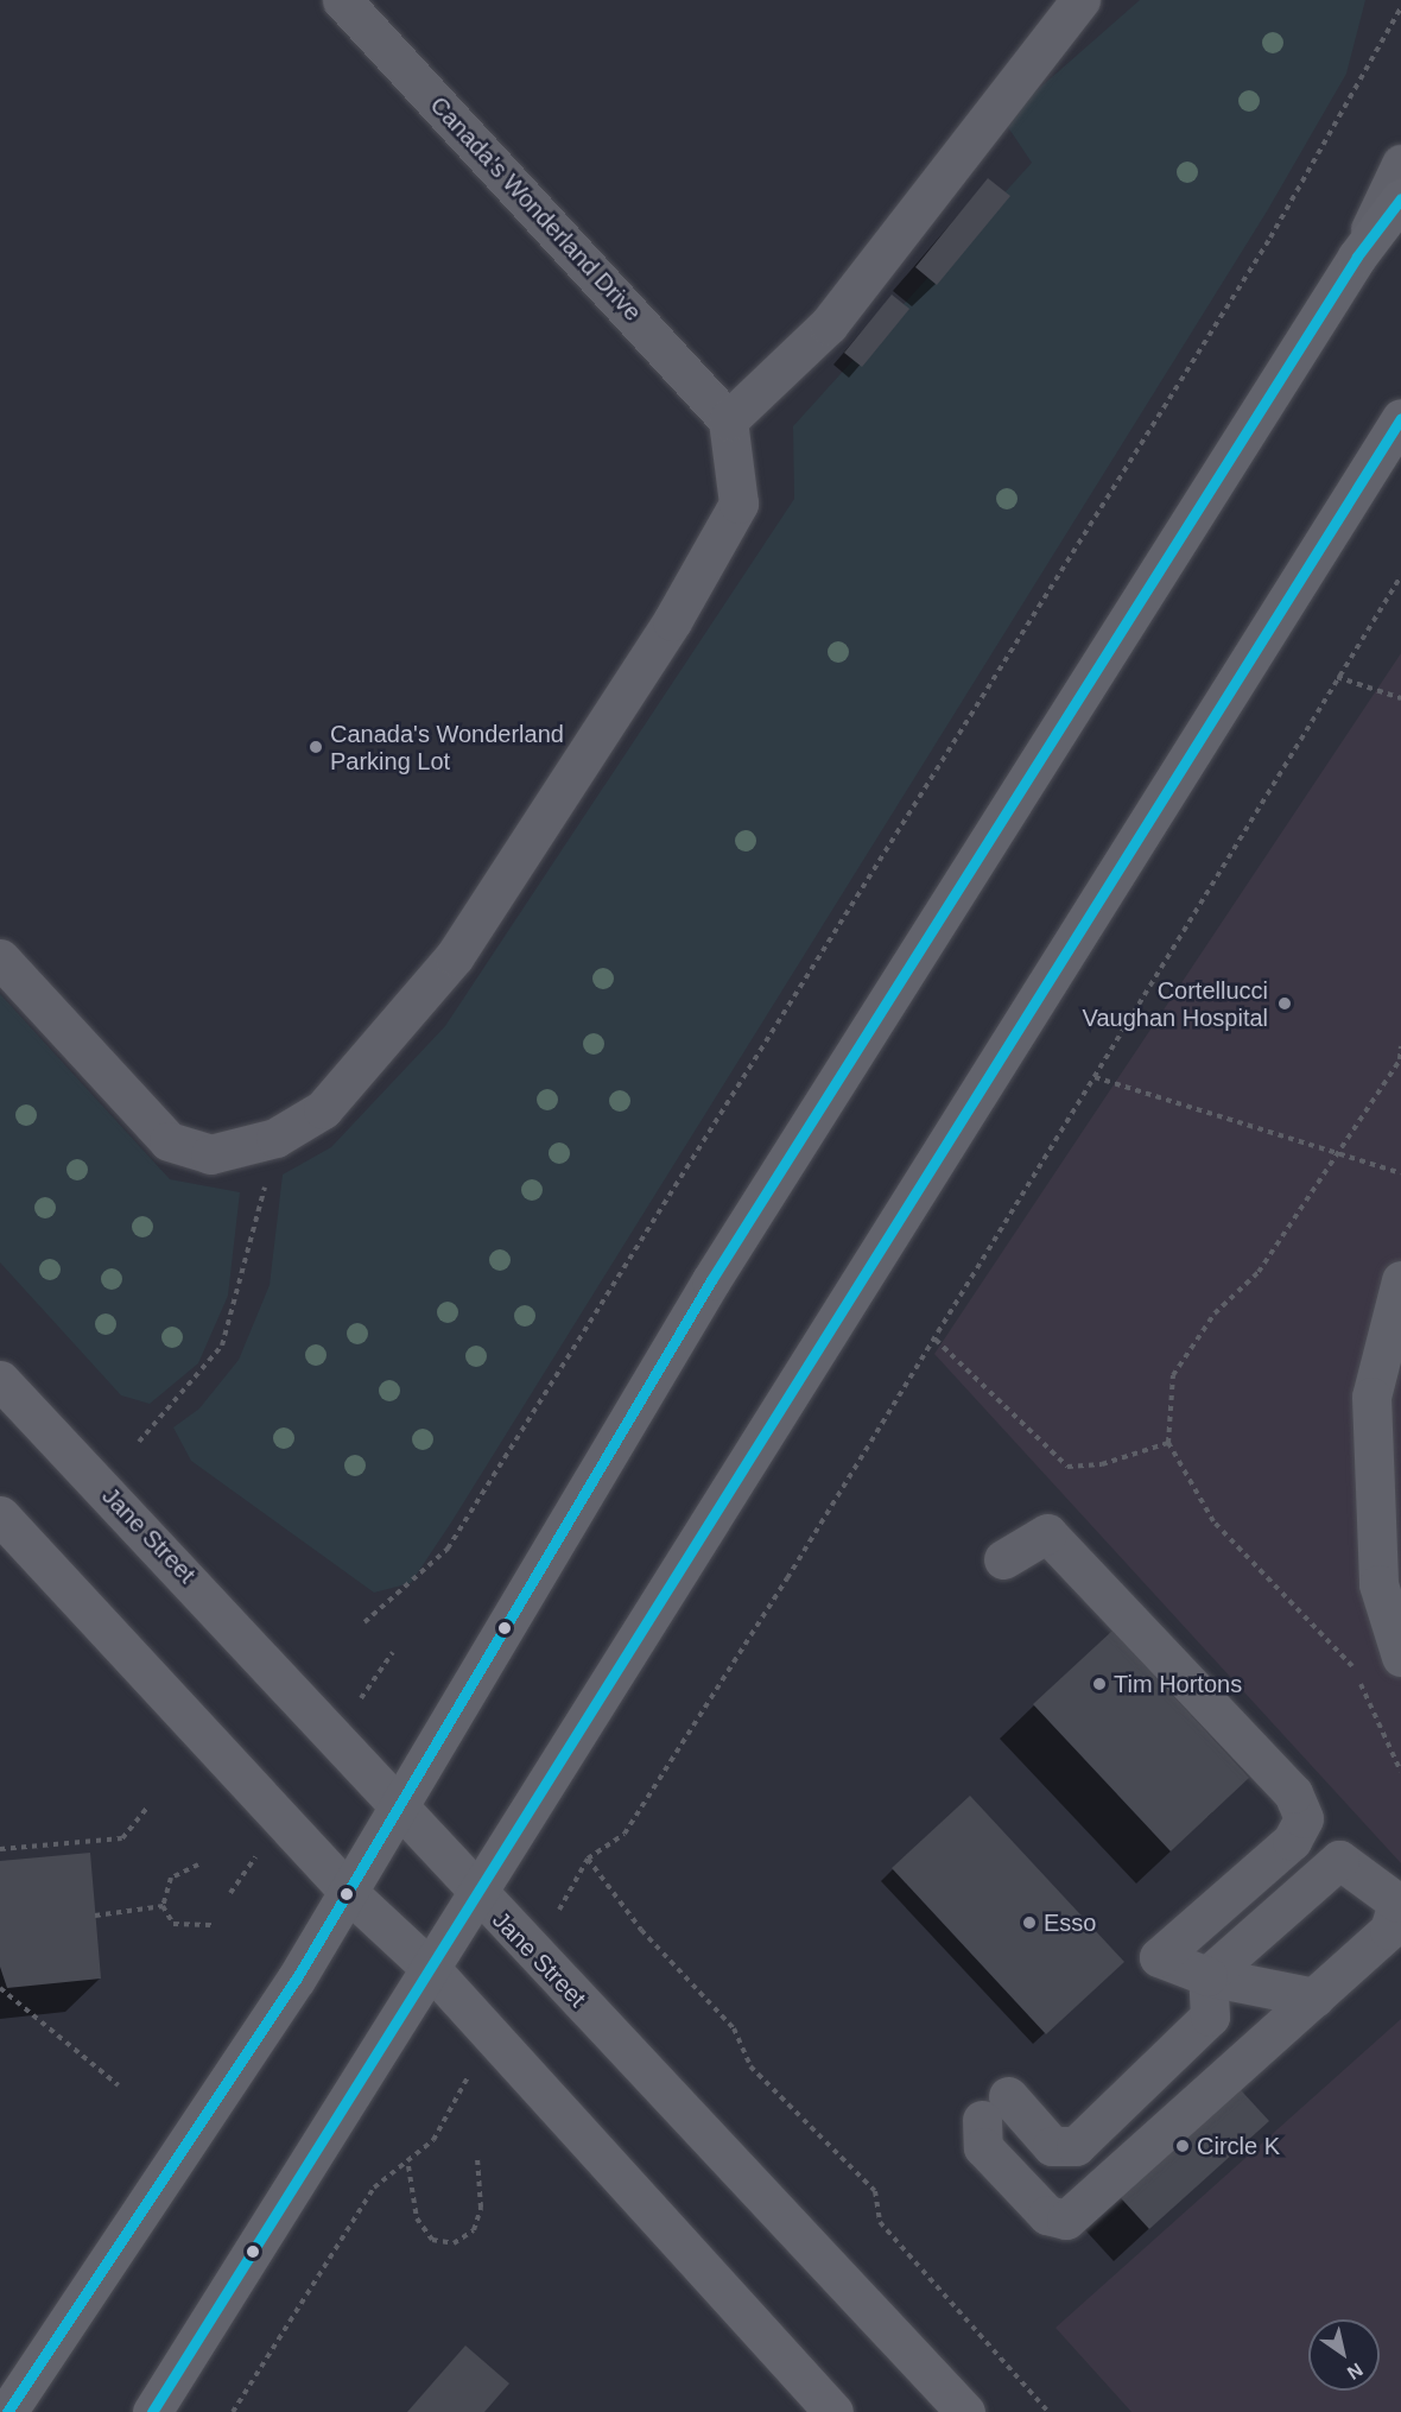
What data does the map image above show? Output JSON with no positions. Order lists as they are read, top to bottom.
{
  "streets": {
    "main road": ["Jane Street"],
    "lane": ["Canada's Wonderland Drive"]
  },
  "places": [
    "Canada's Wonderland Parking Lot",
    "Cortellucci Vaughan Hospital",
    "Tim Hortons",
    "Esso",
    "Circle K"
  ],
  "north": "bottom right"
}
